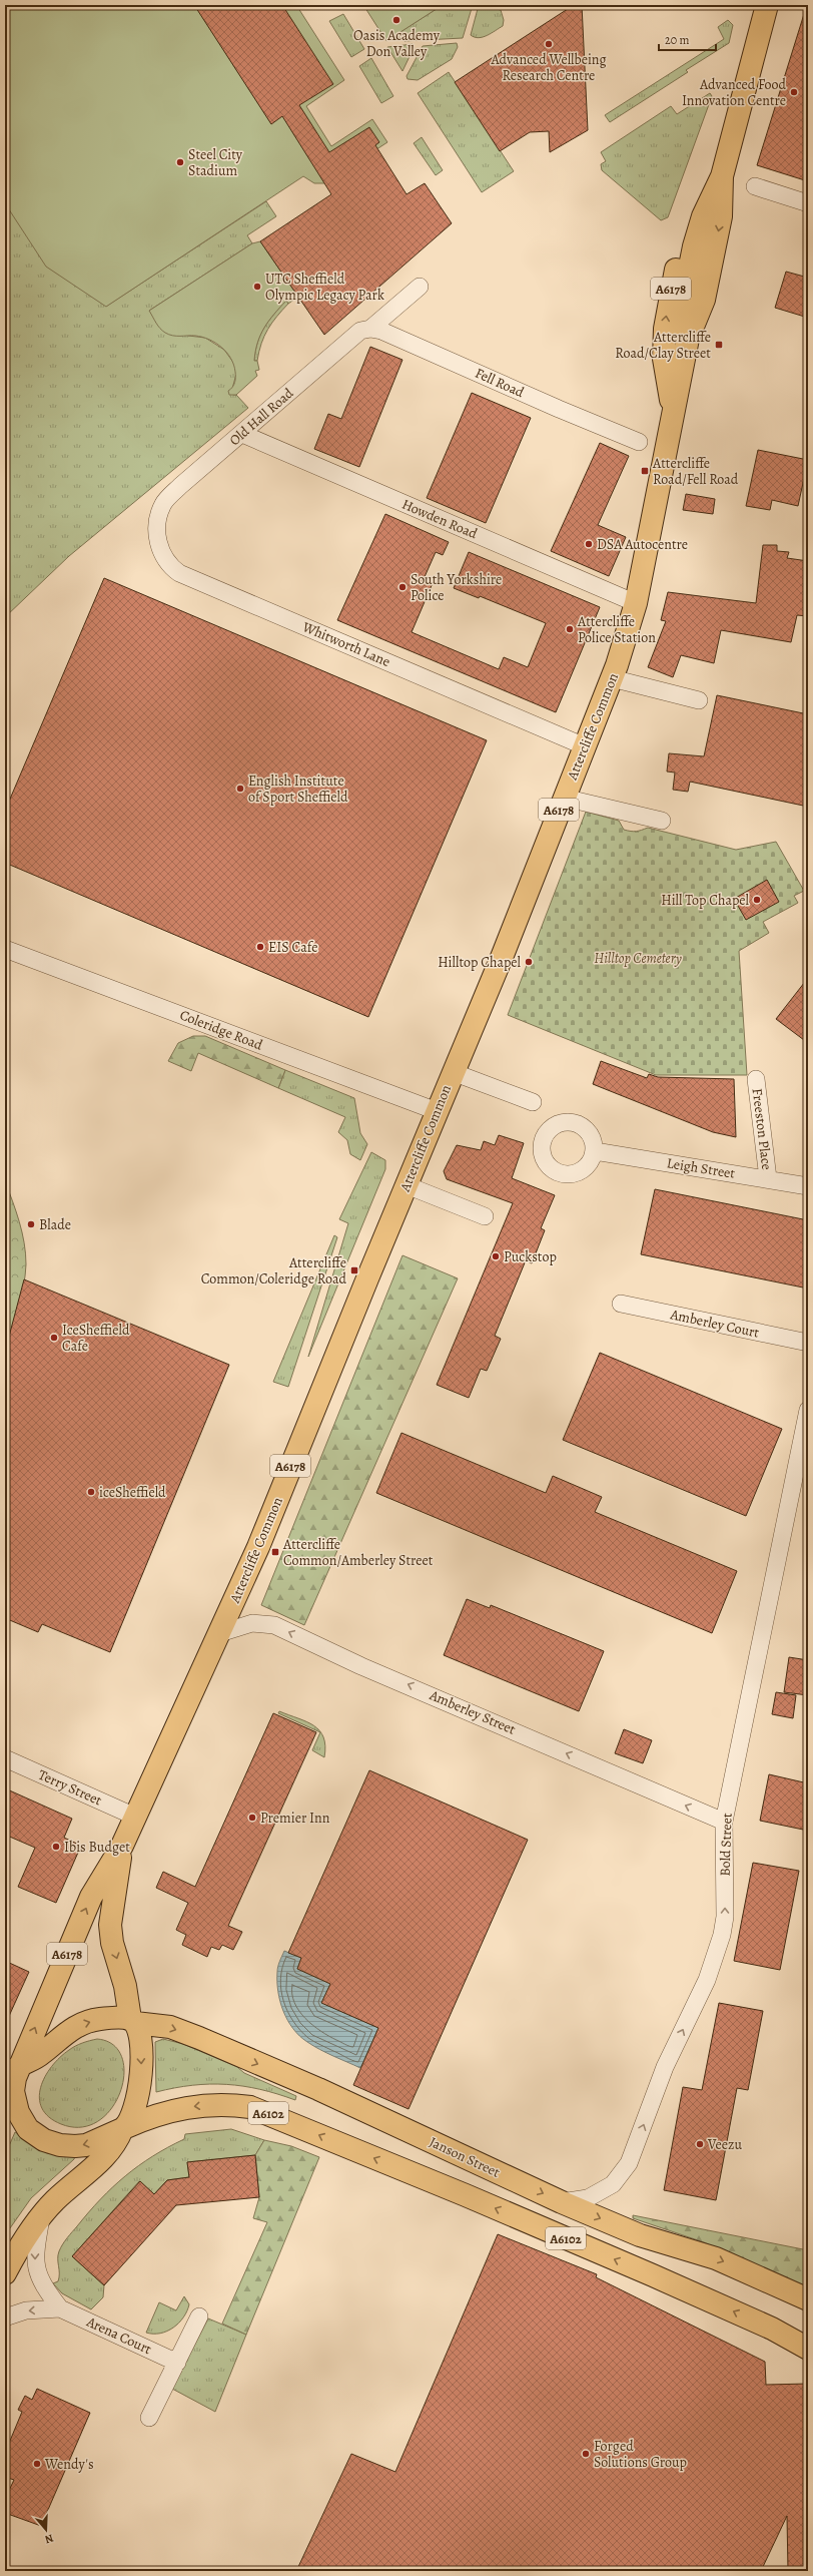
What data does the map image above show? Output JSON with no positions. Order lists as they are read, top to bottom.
{
  "streets": {
    "main road": [
      "A6178",
      "Attercliffe Common",
      "A6102",
      "Janson Street"
    ],
    "street": [
      "Fell Road",
      "Old Hall Road",
      "Howden Road",
      "Whitworth Lane",
      "Coleridge Road",
      "Freeston Place",
      "Leigh Street",
      "Amberley Court",
      "Amberley Street",
      "Terry Street",
      "Bold Street",
      "Arena Court"
    ]
  },
  "crossings": [
    ["A6178", "Attercliffe Common"],
    ["A6178", "A6102"],
    ["A6178", "Janson Street"],
    ["A6178", "Arena Court"],
    ["Fell Road", "Old Hall Road"],
    ["Old Hall Road", "Howden Road"],
    ["Old Hall Road", "Whitworth Lane"],
    ["Howden Road", "Attercliffe Common"],
    ["Whitworth Lane", "Attercliffe Common"],
    ["Attercliffe Common", "Coleridge Road"],
    ["Attercliffe Common", "Amberley Street"],
    ["Attercliffe Common", "Terry Street"],
    ["Attercliffe Common", "A6102"],
    ["Attercliffe Common", "Janson Street"],
    ["Freeston Place", "Leigh Street"],
    ["Amberley Street", "Bold Street"],
    ["Bold Street", "Janson Street"],
    ["A6102", "Janson Street"]
  ],
  "one_way": ["Amberley Street", "Bold Street"],
  "parks": ["Hilltop Cemetery"],
  "places": {
    "other": [
      "Oasis Academy Don Valley",
      "Advanced Wellbeing Research Centre",
      "Advanced Food Innovation Centre",
      "Steel City Stadium",
      "UTC Sheffield Olympic Legacy Park",
      "DSA Autocentre",
      "South Yorkshire Police",
      "Attercliffe Police Station",
      "English Institute of Sport Sheffield",
      "Hill Top Chapel",
      "EIS Cafe",
      "Hilltop Chapel",
      "Blade",
      "Puckstop",
      "IceSheffield Cafe",
      "iceSheffield",
      "Premier Inn",
      "Ibis Budget",
      "Veezu",
      "Forged Solutions Group",
      "Wendy's"
    ],
    "transit": [
      "Attercliffe Road/Clay Street",
      "Attercliffe Road/Fell Road",
      "Attercliffe Common/Coleridge Road",
      "Attercliffe Common/Amberley Street"
    ]
  },
  "scale_bar": "20 m",
  "north": "bottom"
}
